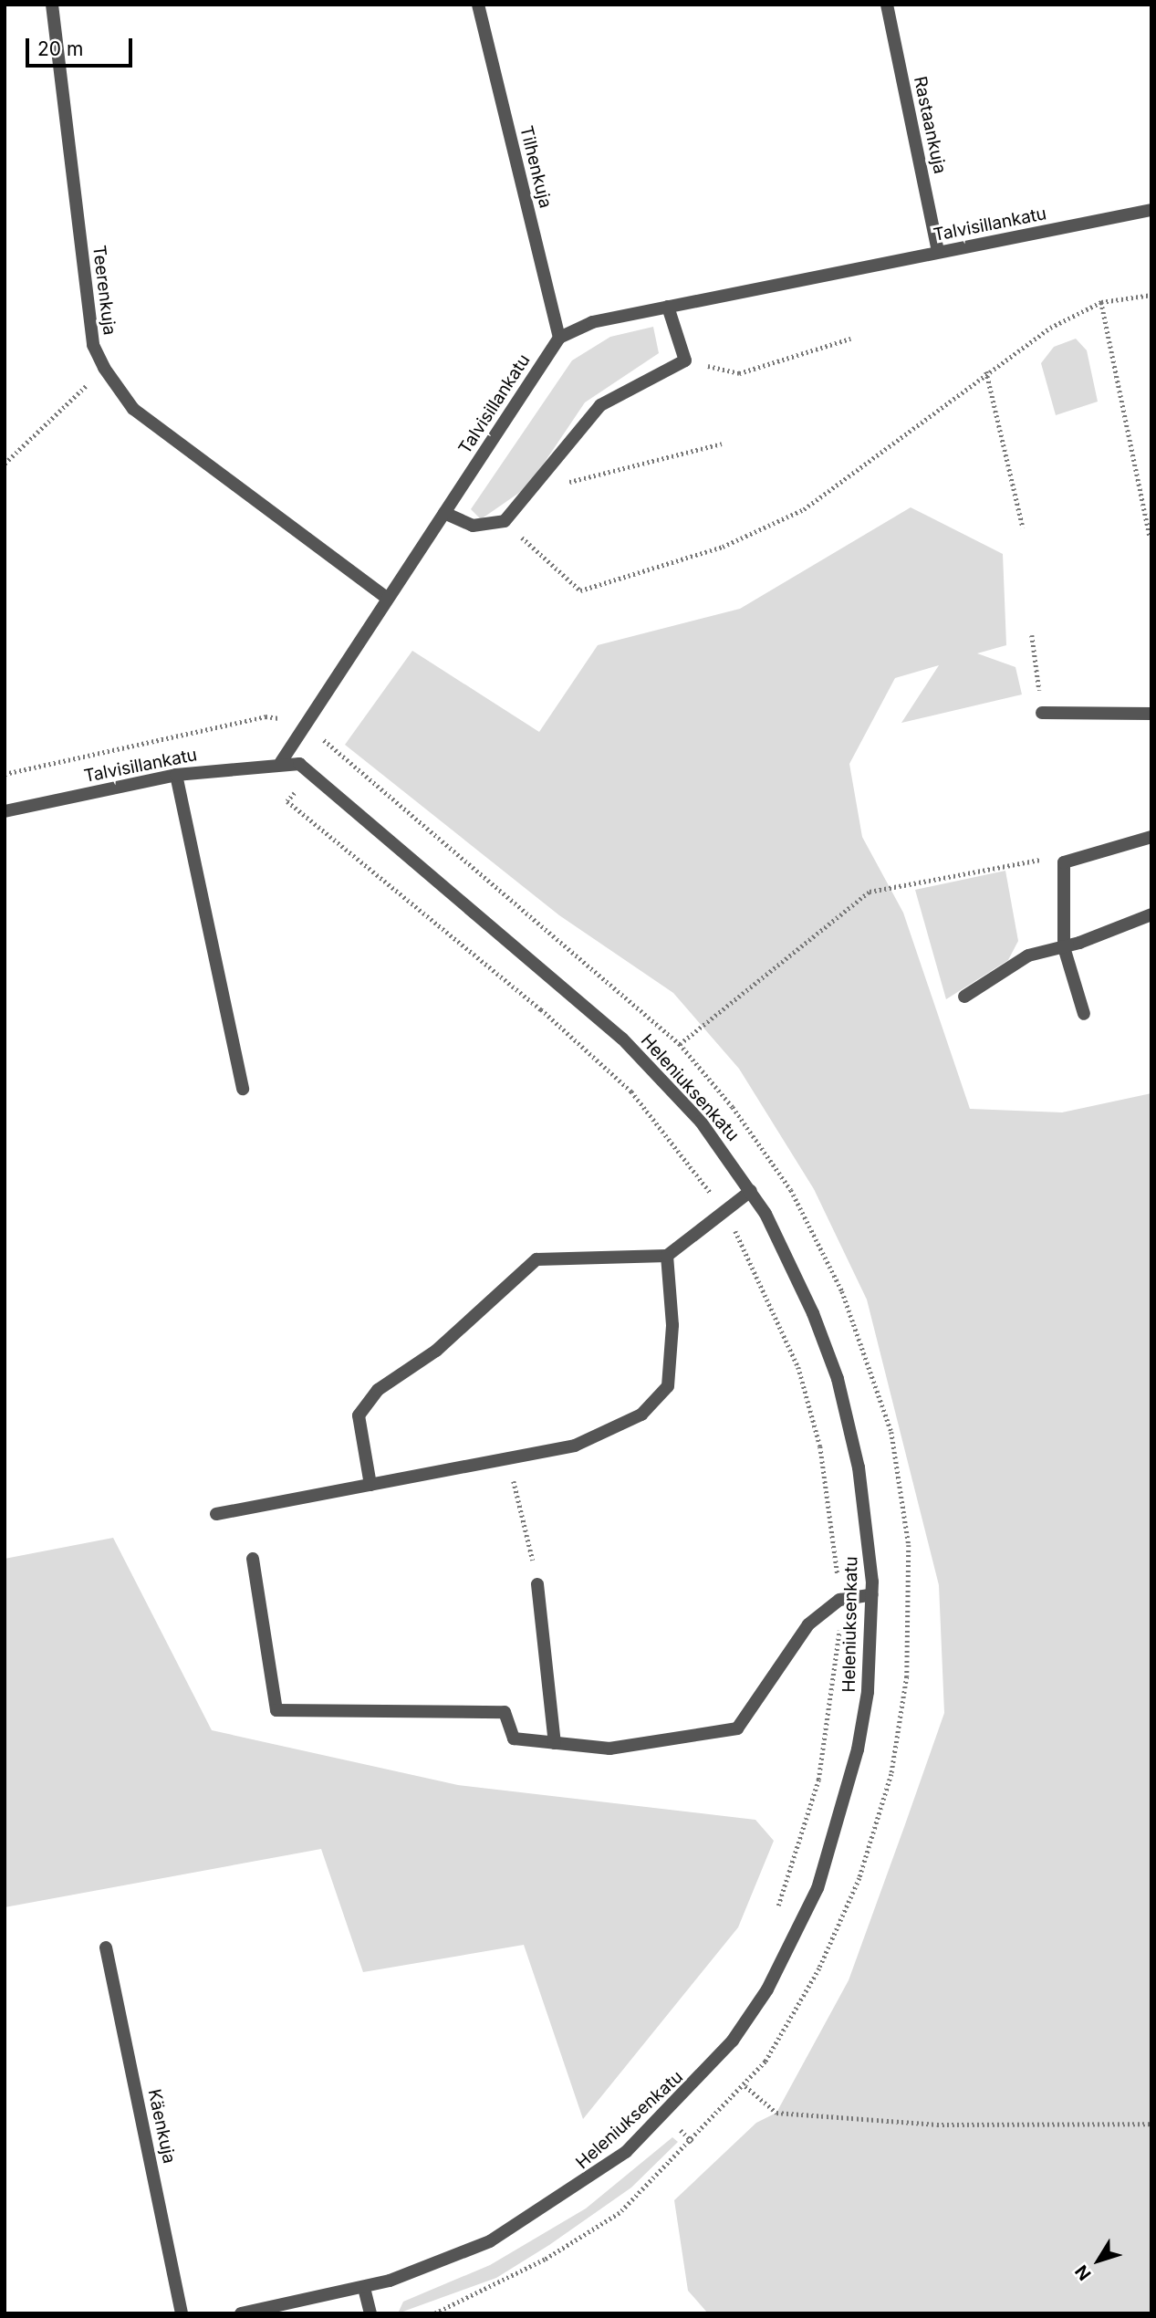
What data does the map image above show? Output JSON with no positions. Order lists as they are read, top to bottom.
{
  "streets": {
    "street": [
      "Rastaankuja",
      "Tilhenkuja",
      "Talvisillankatu",
      "Teerenkuja",
      "Heleniuksenkatu",
      "Käenkuja"
    ]
  },
  "crossings": [
    ["Rastaankuja", "Talvisillankatu"],
    ["Tilhenkuja", "Talvisillankatu"],
    ["Talvisillankatu", "Teerenkuja"],
    ["Talvisillankatu", "Heleniuksenkatu"]
  ],
  "scale_bar": "20 m",
  "north": "bottom left"
}
